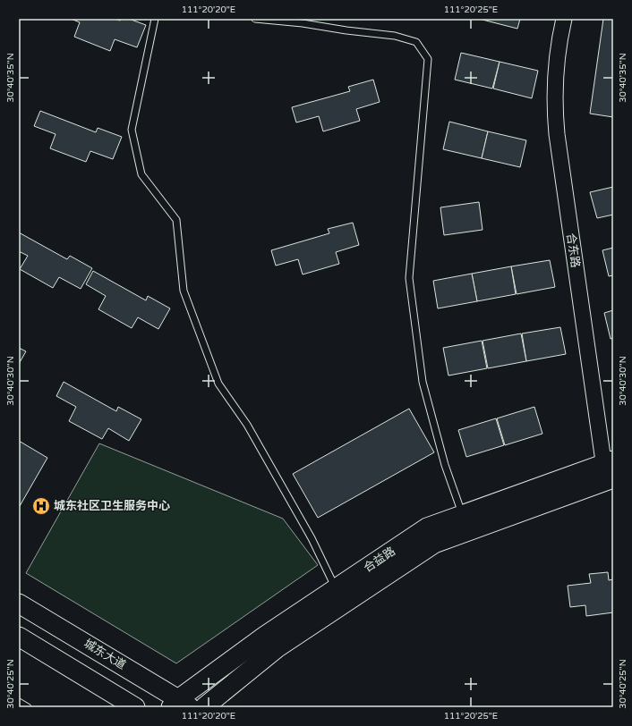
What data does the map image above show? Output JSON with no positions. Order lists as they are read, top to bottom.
{
  "streets": {
    "main road": ["合益路", "城东大道"],
    "street": ["合东路"]
  },
  "crossings": [
    ["合东路", "合益路"],
    ["合益路", "城东大道"]
  ],
  "places": {
    "hospital": ["城东社区卫生服务中心"]
  },
  "coordinates": [
    "111°20'20\"E",
    "111°20'25\"E",
    "30°40'35\"N",
    "30°40'30\"N",
    "30°40'25\"N"
  ]
}
